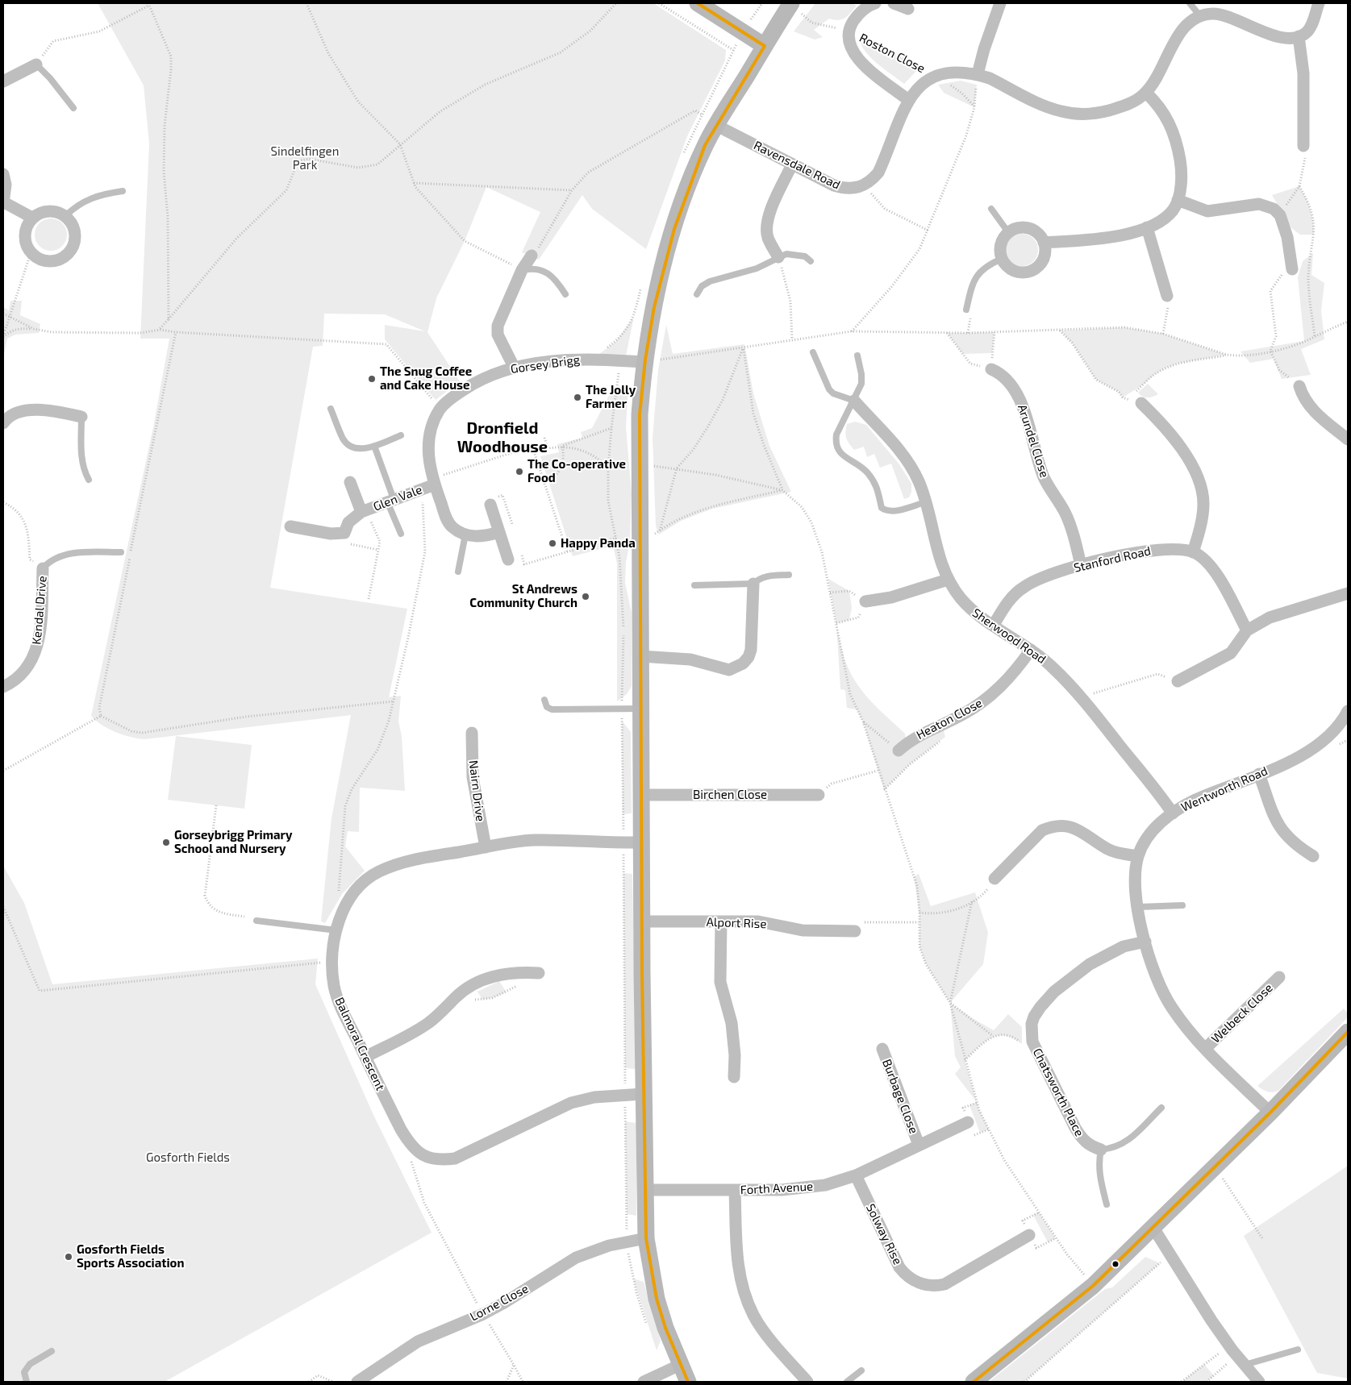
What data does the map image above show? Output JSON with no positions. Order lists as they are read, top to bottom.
{
  "streets": {
    "street": [
      "Roston Close",
      "Ravensdale Road",
      "Gorsey Brigg",
      "Arundel Close",
      "Glen Vale",
      "Stanford Road",
      "Kendal Drive",
      "Sherwood Road",
      "Heaton Close",
      "Wentworth Road",
      "Nairn Drive",
      "Birchen Close",
      "Alport Rise",
      "Welbeck Close",
      "Balmoral Crescent",
      "Chatsworth Place",
      "Burbage Close",
      "Forth Avenue",
      "Solway Rise",
      "Lorne Close"
    ]
  },
  "crossings": [
    ["Gorsey Brigg", "Glen Vale"],
    ["Arundel Close", "Stanford Road"],
    ["Stanford Road", "Sherwood Road"],
    ["Sherwood Road", "Heaton Close"],
    ["Sherwood Road", "Wentworth Road"],
    ["Wentworth Road", "Welbeck Close"],
    ["Wentworth Road", "Chatsworth Place"],
    ["Nairn Drive", "Balmoral Crescent"],
    ["Burbage Close", "Forth Avenue"],
    ["Forth Avenue", "Solway Rise"]
  ],
  "districts": ["Dronfield Woodhouse"],
  "parks": ["Sindelfingen Park", "Gosforth Fields"],
  "places": [
    "The Snug Coffee and Cake House",
    "The Jolly Farmer",
    "The Co-operative Food",
    "Happy Panda",
    "St Andrews Community Church",
    "Gorseybrigg Primary School and Nursery",
    "Gosforth Fields Sports Association"
  ]
}
